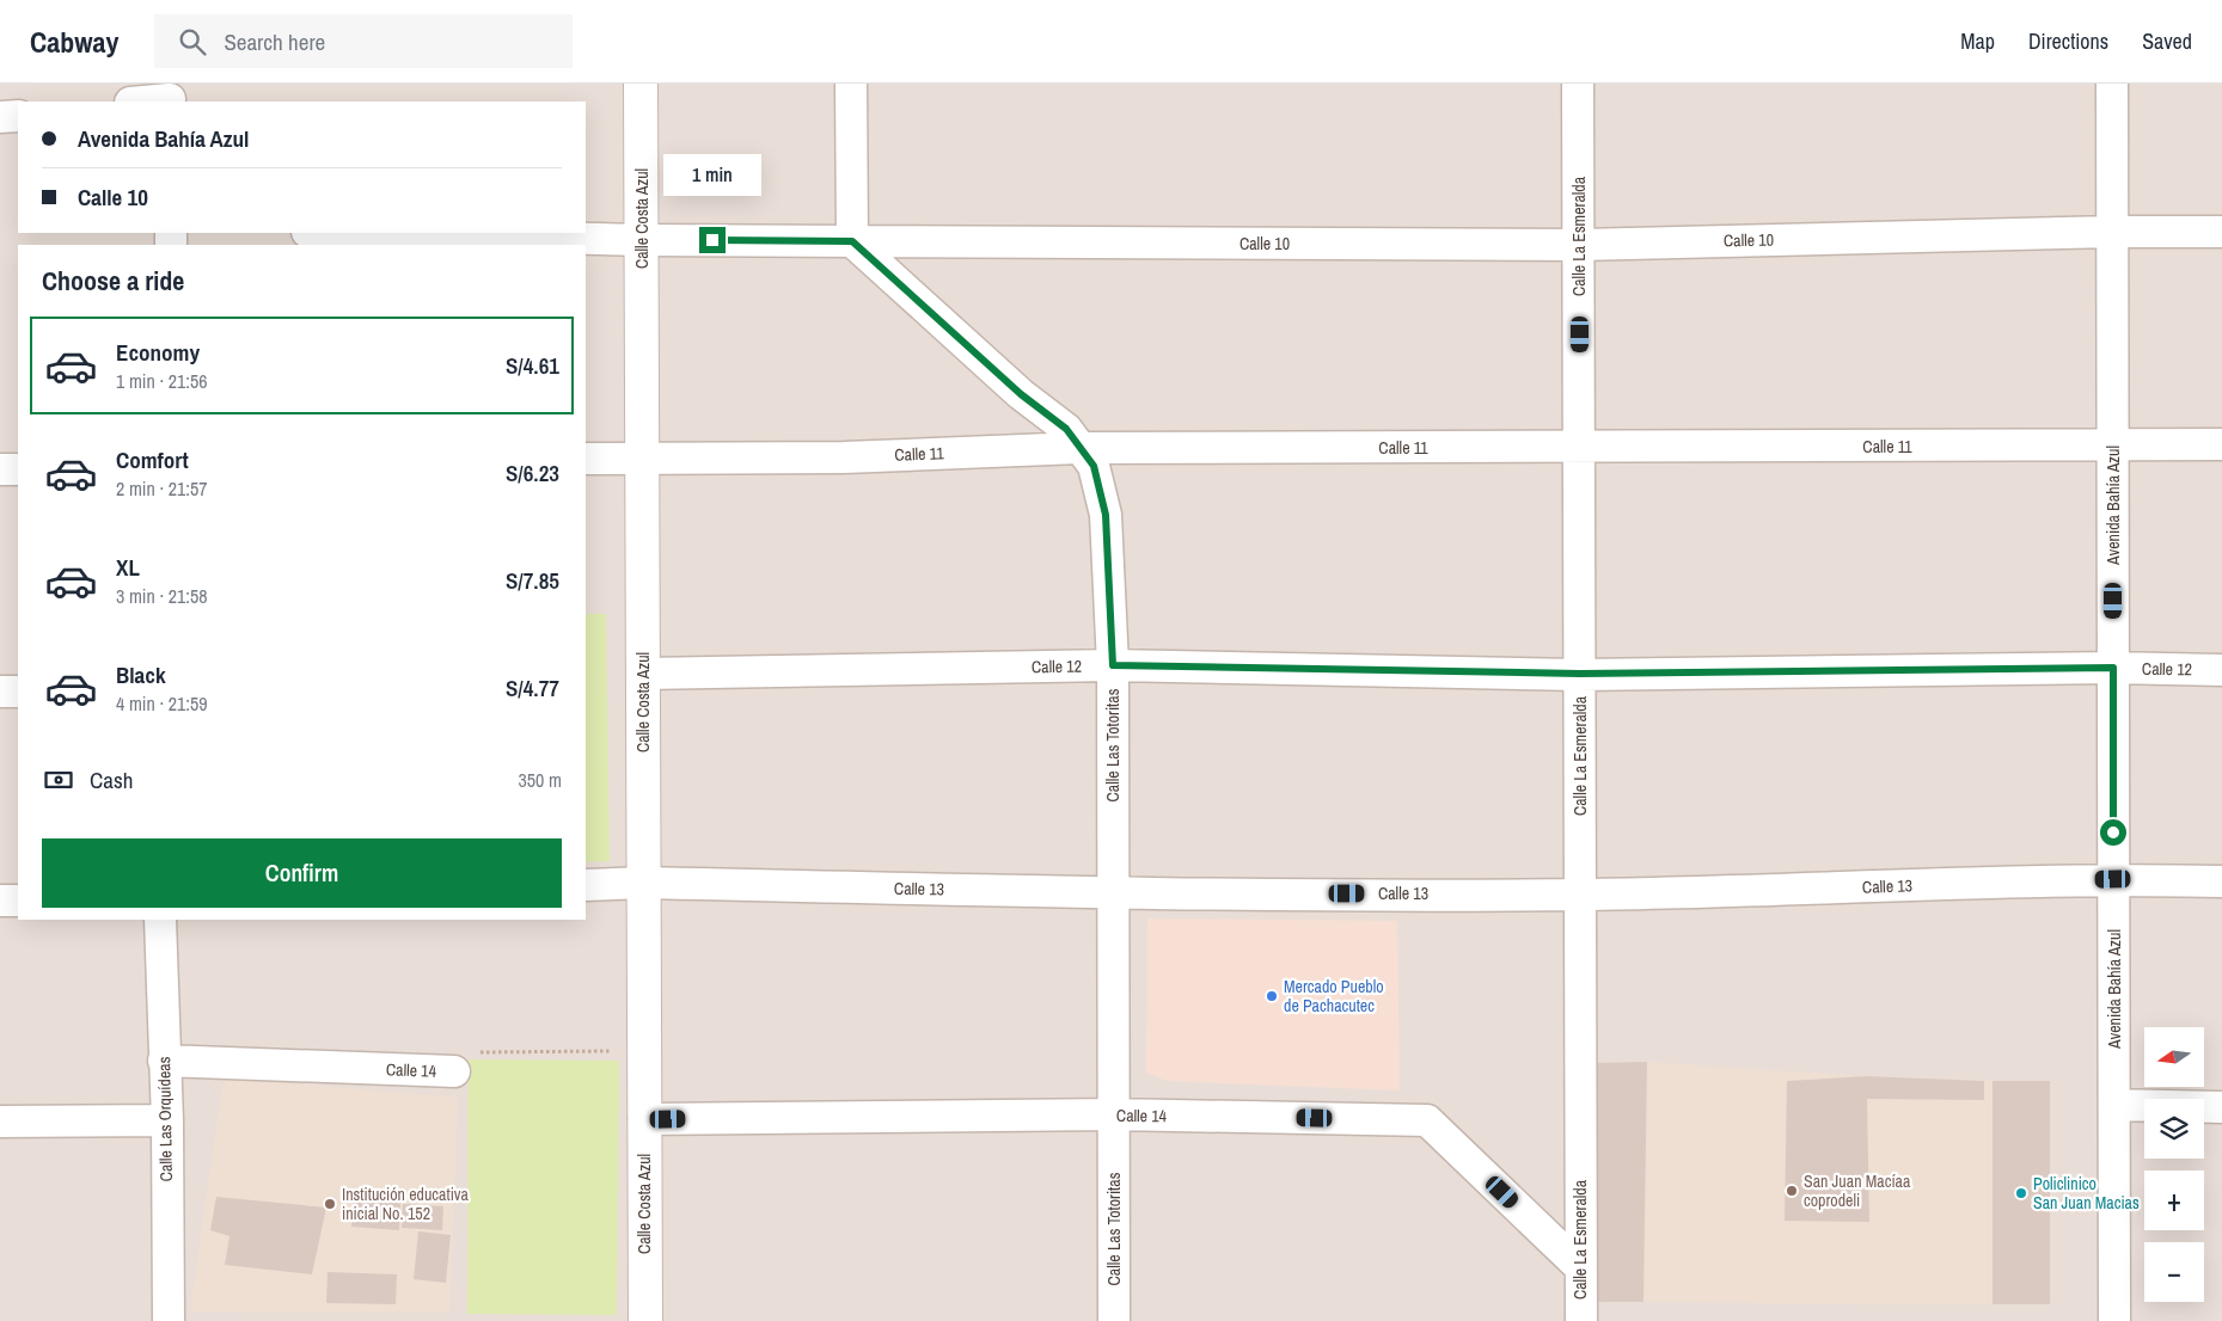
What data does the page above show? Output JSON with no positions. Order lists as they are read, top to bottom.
{
  "streets": {
    "street": [
      "Calle Costa Azul",
      "Calle La Esmeralda",
      "Calle 10",
      "Calle 11",
      "Avenida Bahía Azul",
      "Calle 12",
      "Calle Las Totoritas",
      "Calle 13",
      "Calle 14",
      "Calle Las Orquídeas"
    ]
  },
  "crossings": [
    ["Calle Costa Azul", "Calle 10"],
    ["Calle Costa Azul", "Calle 11"],
    ["Calle Costa Azul", "Calle 12"],
    ["Calle Costa Azul", "Calle 13"],
    ["Calle Costa Azul", "Calle 14"],
    ["Calle La Esmeralda", "Calle 10"],
    ["Calle La Esmeralda", "Calle 11"],
    ["Calle La Esmeralda", "Calle 12"],
    ["Calle La Esmeralda", "Calle 13"],
    ["Calle La Esmeralda", "Calle 14"],
    ["Calle 10", "Avenida Bahía Azul"],
    ["Calle 10", "Calle Las Totoritas"],
    ["Calle 11", "Avenida Bahía Azul"],
    ["Calle 11", "Calle Las Totoritas"],
    ["Avenida Bahía Azul", "Calle 12"],
    ["Avenida Bahía Azul", "Calle 13"],
    ["Calle 12", "Calle Las Totoritas"],
    ["Calle Las Totoritas", "Calle 13"],
    ["Calle Las Totoritas", "Calle 14"],
    ["Calle 14", "Calle Las Orquídeas"]
  ],
  "places": [
    "Mercado Pueblo de Pachacutec",
    "San Juan Macíaa coprodeli",
    "Policlinico San Juan Macias",
    "Institución educativa inicial No. 152"
  ],
  "north": "left",
  "page": {
    "header": "Cabway",
    "search": "Search here",
    "nav": ["Map", "Directions", "Saved"],
    "banner": ["Avenida Bahía Azul", "Calle 10"],
    "bubble": "1 min",
    "heading": "Choose a ride",
    "list": [
      {
        "name": "Economy",
        "note": "1 min · 21:56",
        "value": "S/4.61"
      },
      {
        "name": "Comfort",
        "note": "2 min · 21:57",
        "value": "S/6.23"
      },
      {
        "name": "XL",
        "note": "3 min · 21:58",
        "value": "S/7.85"
      },
      {
        "name": "Black",
        "note": "4 min · 21:59",
        "value": "S/4.77"
      }
    ],
    "pay": ["Cash", "350 m"],
    "buttons": "Confirm",
    "map_buttons": ["+", "−"]
  }
}
